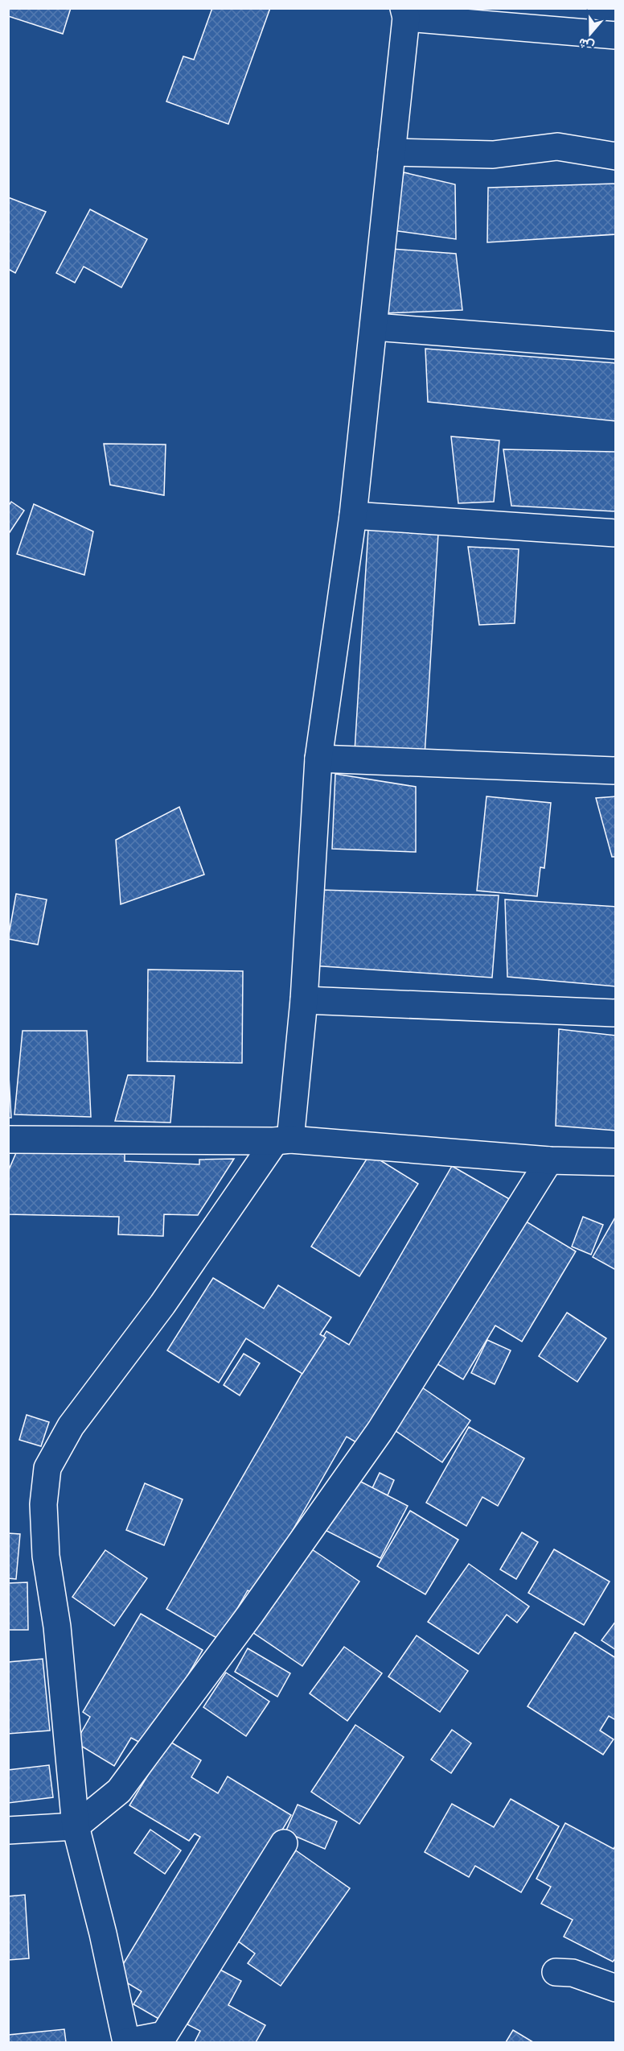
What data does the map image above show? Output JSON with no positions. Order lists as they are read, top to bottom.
{
  "north": "bottom"
}
